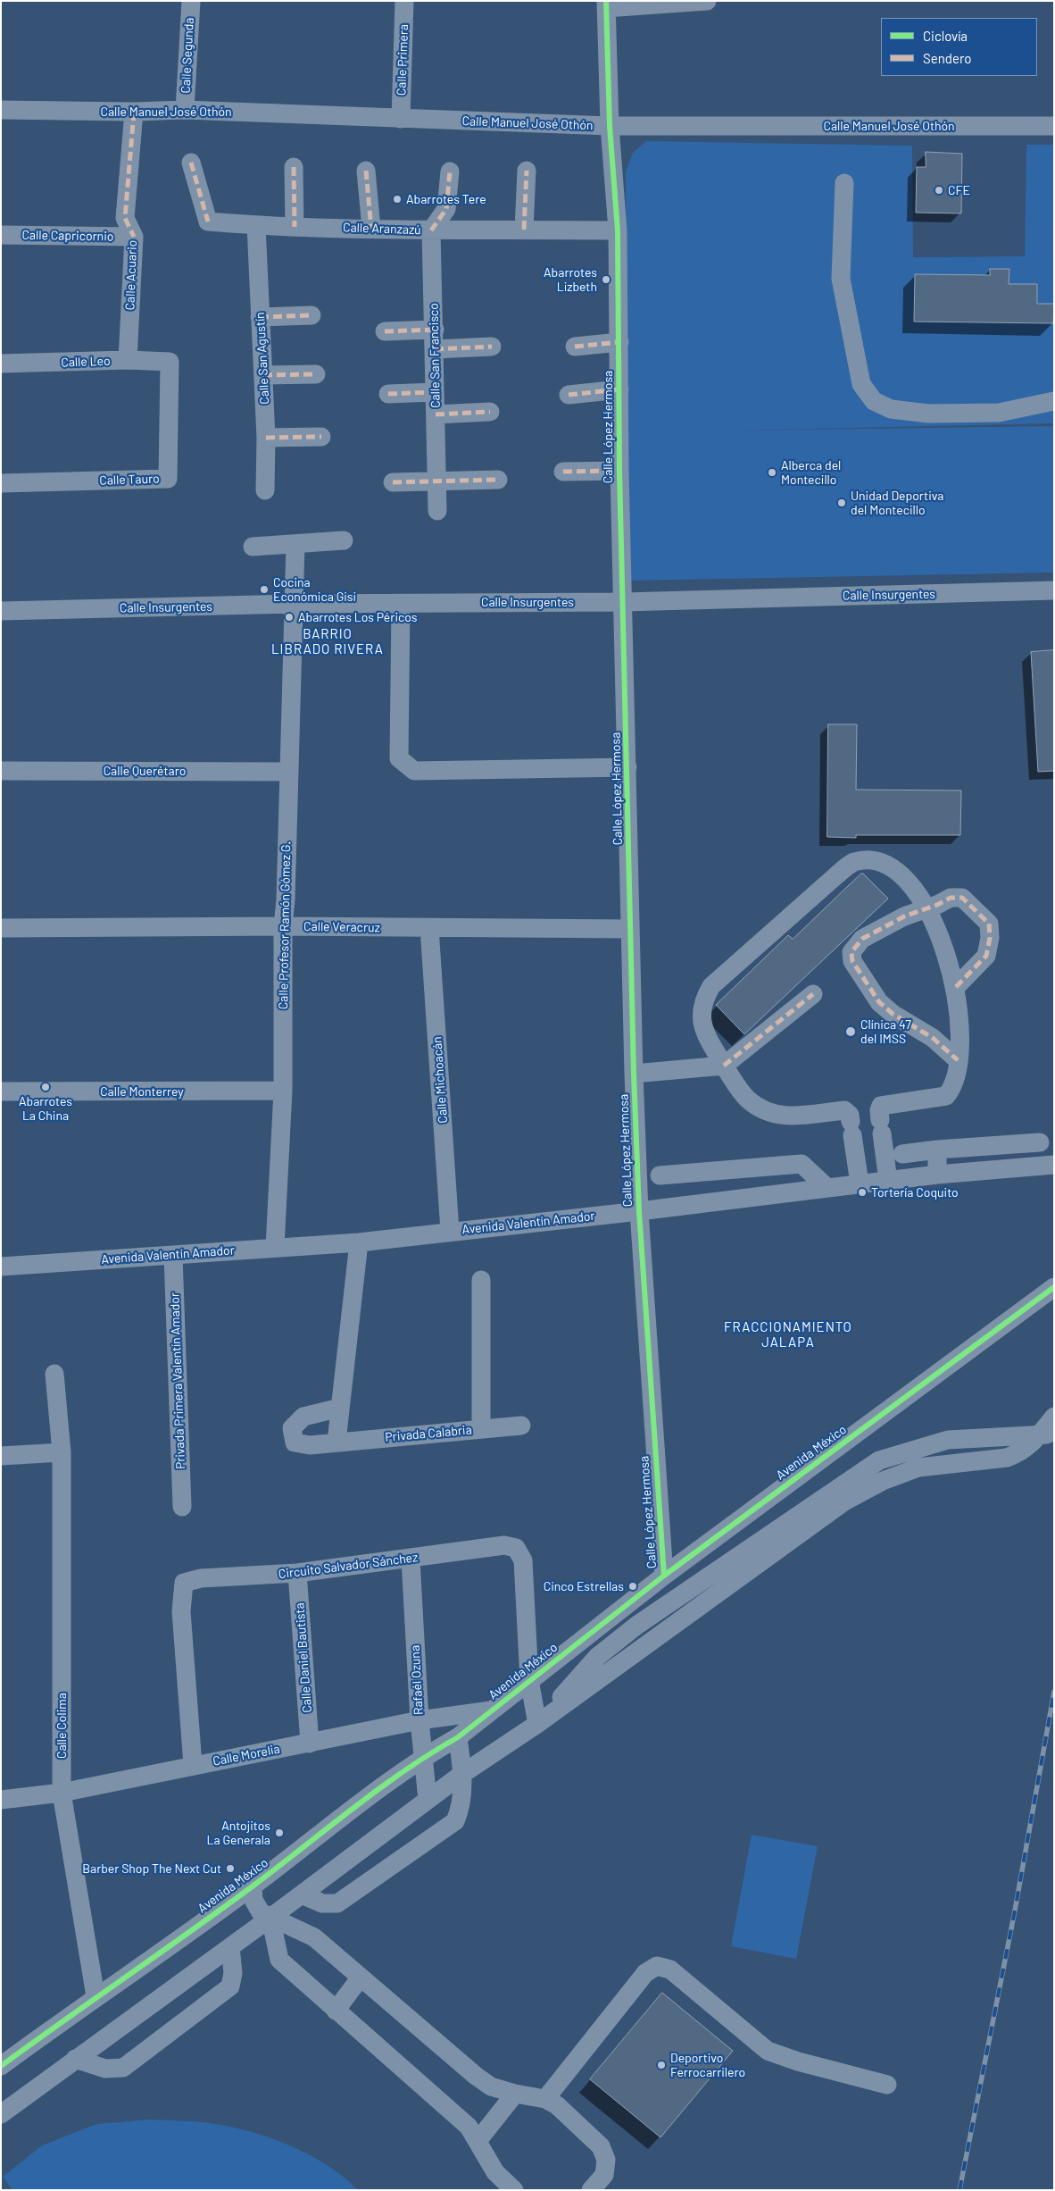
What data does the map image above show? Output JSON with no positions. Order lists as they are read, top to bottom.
{
  "streets": {
    "street": [
      "Calle Segunda",
      "Calle Primera",
      "Calle Manuel José Othón",
      "Calle Aranzazú",
      "Calle Capricornio",
      "Calle Acuario",
      "Calle San Francisco",
      "Calle San Agustín",
      "Calle Leo",
      "Calle López Hermosa",
      "Calle Tauro",
      "Calle Insurgentes",
      "Calle Querétaro",
      "Calle Profesor Ramón Gómez G.",
      "Calle Veracruz",
      "Calle Michoacán",
      "Calle Monterrey",
      "Avenida Valentín Amador",
      "Privada Primera Valentín Amador",
      "Privada Calabria",
      "Avenida México",
      "Circuito Salvador Sánchez",
      "Calle Daniel Bautista",
      "Rafaél Ozuna",
      "Calle Colima",
      "Calle Morelia"
    ]
  },
  "crossings": [
    ["Calle Segunda", "Calle Manuel José Othón"],
    ["Calle Primera", "Calle Manuel José Othón"],
    ["Calle Manuel José Othón", "Calle Acuario"],
    ["Calle Manuel José Othón", "Calle López Hermosa"],
    ["Calle Aranzazú", "Calle San Francisco"],
    ["Calle Aranzazú", "Calle San Agustín"],
    ["Calle Aranzazú", "Calle López Hermosa"],
    ["Calle Capricornio", "Calle Acuario"],
    ["Calle Acuario", "Calle Leo"],
    ["Calle Leo", "Calle Tauro"],
    ["Calle López Hermosa", "Calle Insurgentes"],
    ["Calle López Hermosa", "Calle Veracruz"],
    ["Calle López Hermosa", "Avenida Valentín Amador"],
    ["Calle López Hermosa", "Avenida México"],
    ["Calle Insurgentes", "Calle Profesor Ramón Gómez G."],
    ["Calle Querétaro", "Calle Profesor Ramón Gómez G."],
    ["Calle Profesor Ramón Gómez G.", "Calle Veracruz"],
    ["Calle Profesor Ramón Gómez G.", "Calle Monterrey"],
    ["Calle Profesor Ramón Gómez G.", "Avenida Valentín Amador"],
    ["Calle Veracruz", "Calle Michoacán"],
    ["Calle Michoacán", "Avenida Valentín Amador"],
    ["Avenida Valentín Amador", "Privada Primera Valentín Amador"],
    ["Avenida México", "Circuito Salvador Sánchez"],
    ["Avenida México", "Rafaél Ozuna"],
    ["Avenida México", "Calle Colima"],
    ["Avenida México", "Calle Morelia"],
    ["Circuito Salvador Sánchez", "Calle Daniel Bautista"],
    ["Circuito Salvador Sánchez", "Rafaél Ozuna"],
    ["Circuito Salvador Sánchez", "Calle Morelia"],
    ["Calle Daniel Bautista", "Calle Morelia"],
    ["Rafaél Ozuna", "Calle Morelia"],
    ["Calle Colima", "Calle Morelia"]
  ],
  "districts": ["BARRIO LIBRADO RIVERA", "FRACCIONAMIENTO JALAPA"],
  "places": [
    "CFE",
    "Abarrotes Tere",
    "Abarrotes Lizbeth",
    "Alberca del Montecillo",
    "Unidad Deportiva del Montecillo",
    "Cocina Económica Gisi",
    "Abarrotes Los Péricos",
    "Clínica 47 del IMSS",
    "Abarrotes La China",
    "Tortería Coquito",
    "Cinco Estrellas",
    "Antojitos La Generala",
    "Barber Shop The Next Cut",
    "Deportivo Ferrocarrilero"
  ],
  "legend": ["Ciclovía", "Sendero"]
}
